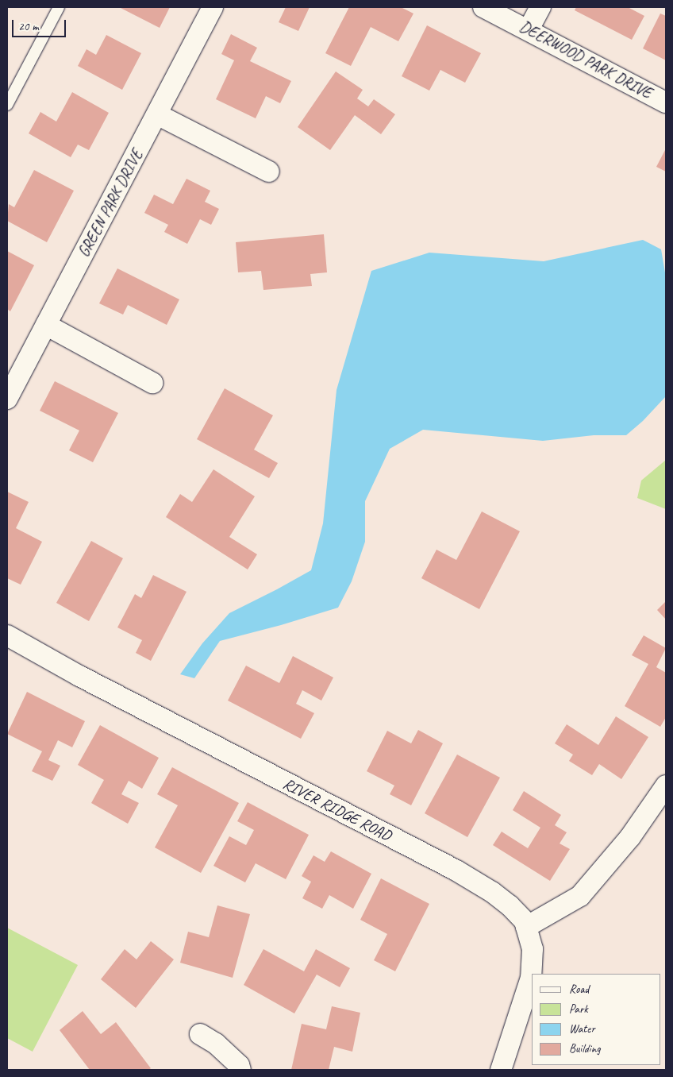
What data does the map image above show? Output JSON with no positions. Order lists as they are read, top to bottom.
{
  "streets": {
    "street": ["DEERWOOD PARK DRIVE", "GREEN PARK DRIVE", "RIVER RIDGE ROAD"]
  },
  "legend": [
    "Road",
    "Park",
    "Water",
    "Building"
  ],
  "scale_bar": "20 m"
}
